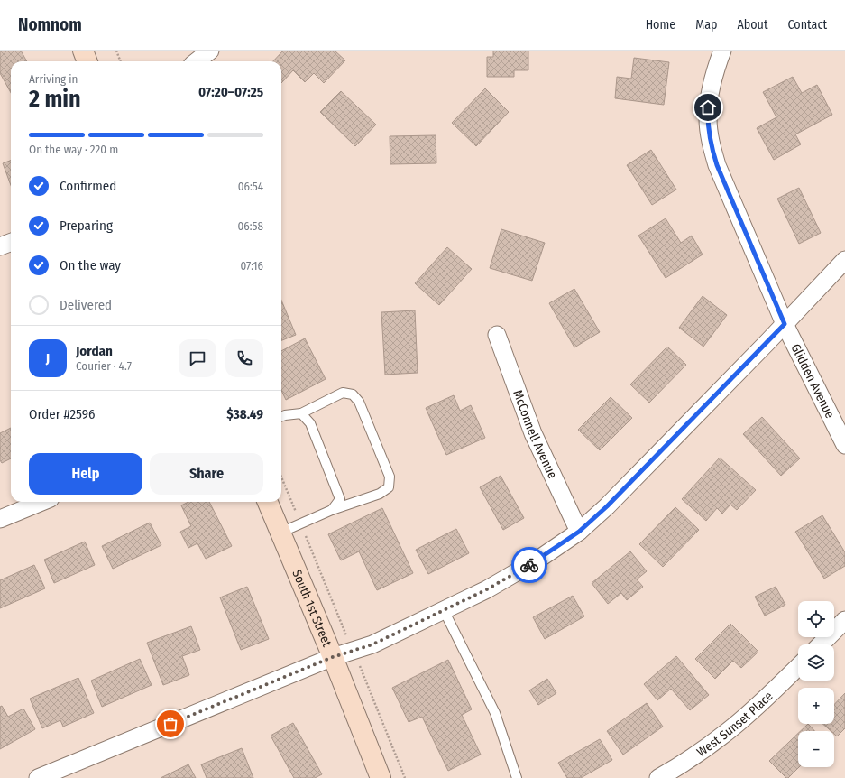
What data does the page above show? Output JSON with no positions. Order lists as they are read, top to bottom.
{
  "streets": {
    "street": [
      "Glidden Avenue",
      "McConnell Avenue",
      "South 1st Street",
      "West Sunset Place"
    ]
  },
  "page": {
    "header": "Nomnom",
    "nav": [
      "Home",
      "Map",
      "About",
      "Contact"
    ],
    "heading": ["2 min", "Arriving in", "07:20–07:25"],
    "panel": [
      "Jordan",
      "Courier · 4.7",
      "Order #2596",
      "$38.49"
    ],
    "bar": "On the way · 220 m",
    "list": [
      ["Confirmed", "06:54"],
      ["Preparing", "06:58"],
      ["On the way", "07:16"],
      "Delivered"
    ],
    "round": "J",
    "buttons": ["Help", "Share"],
    "map_buttons": ["+", "−"]
  }
}
